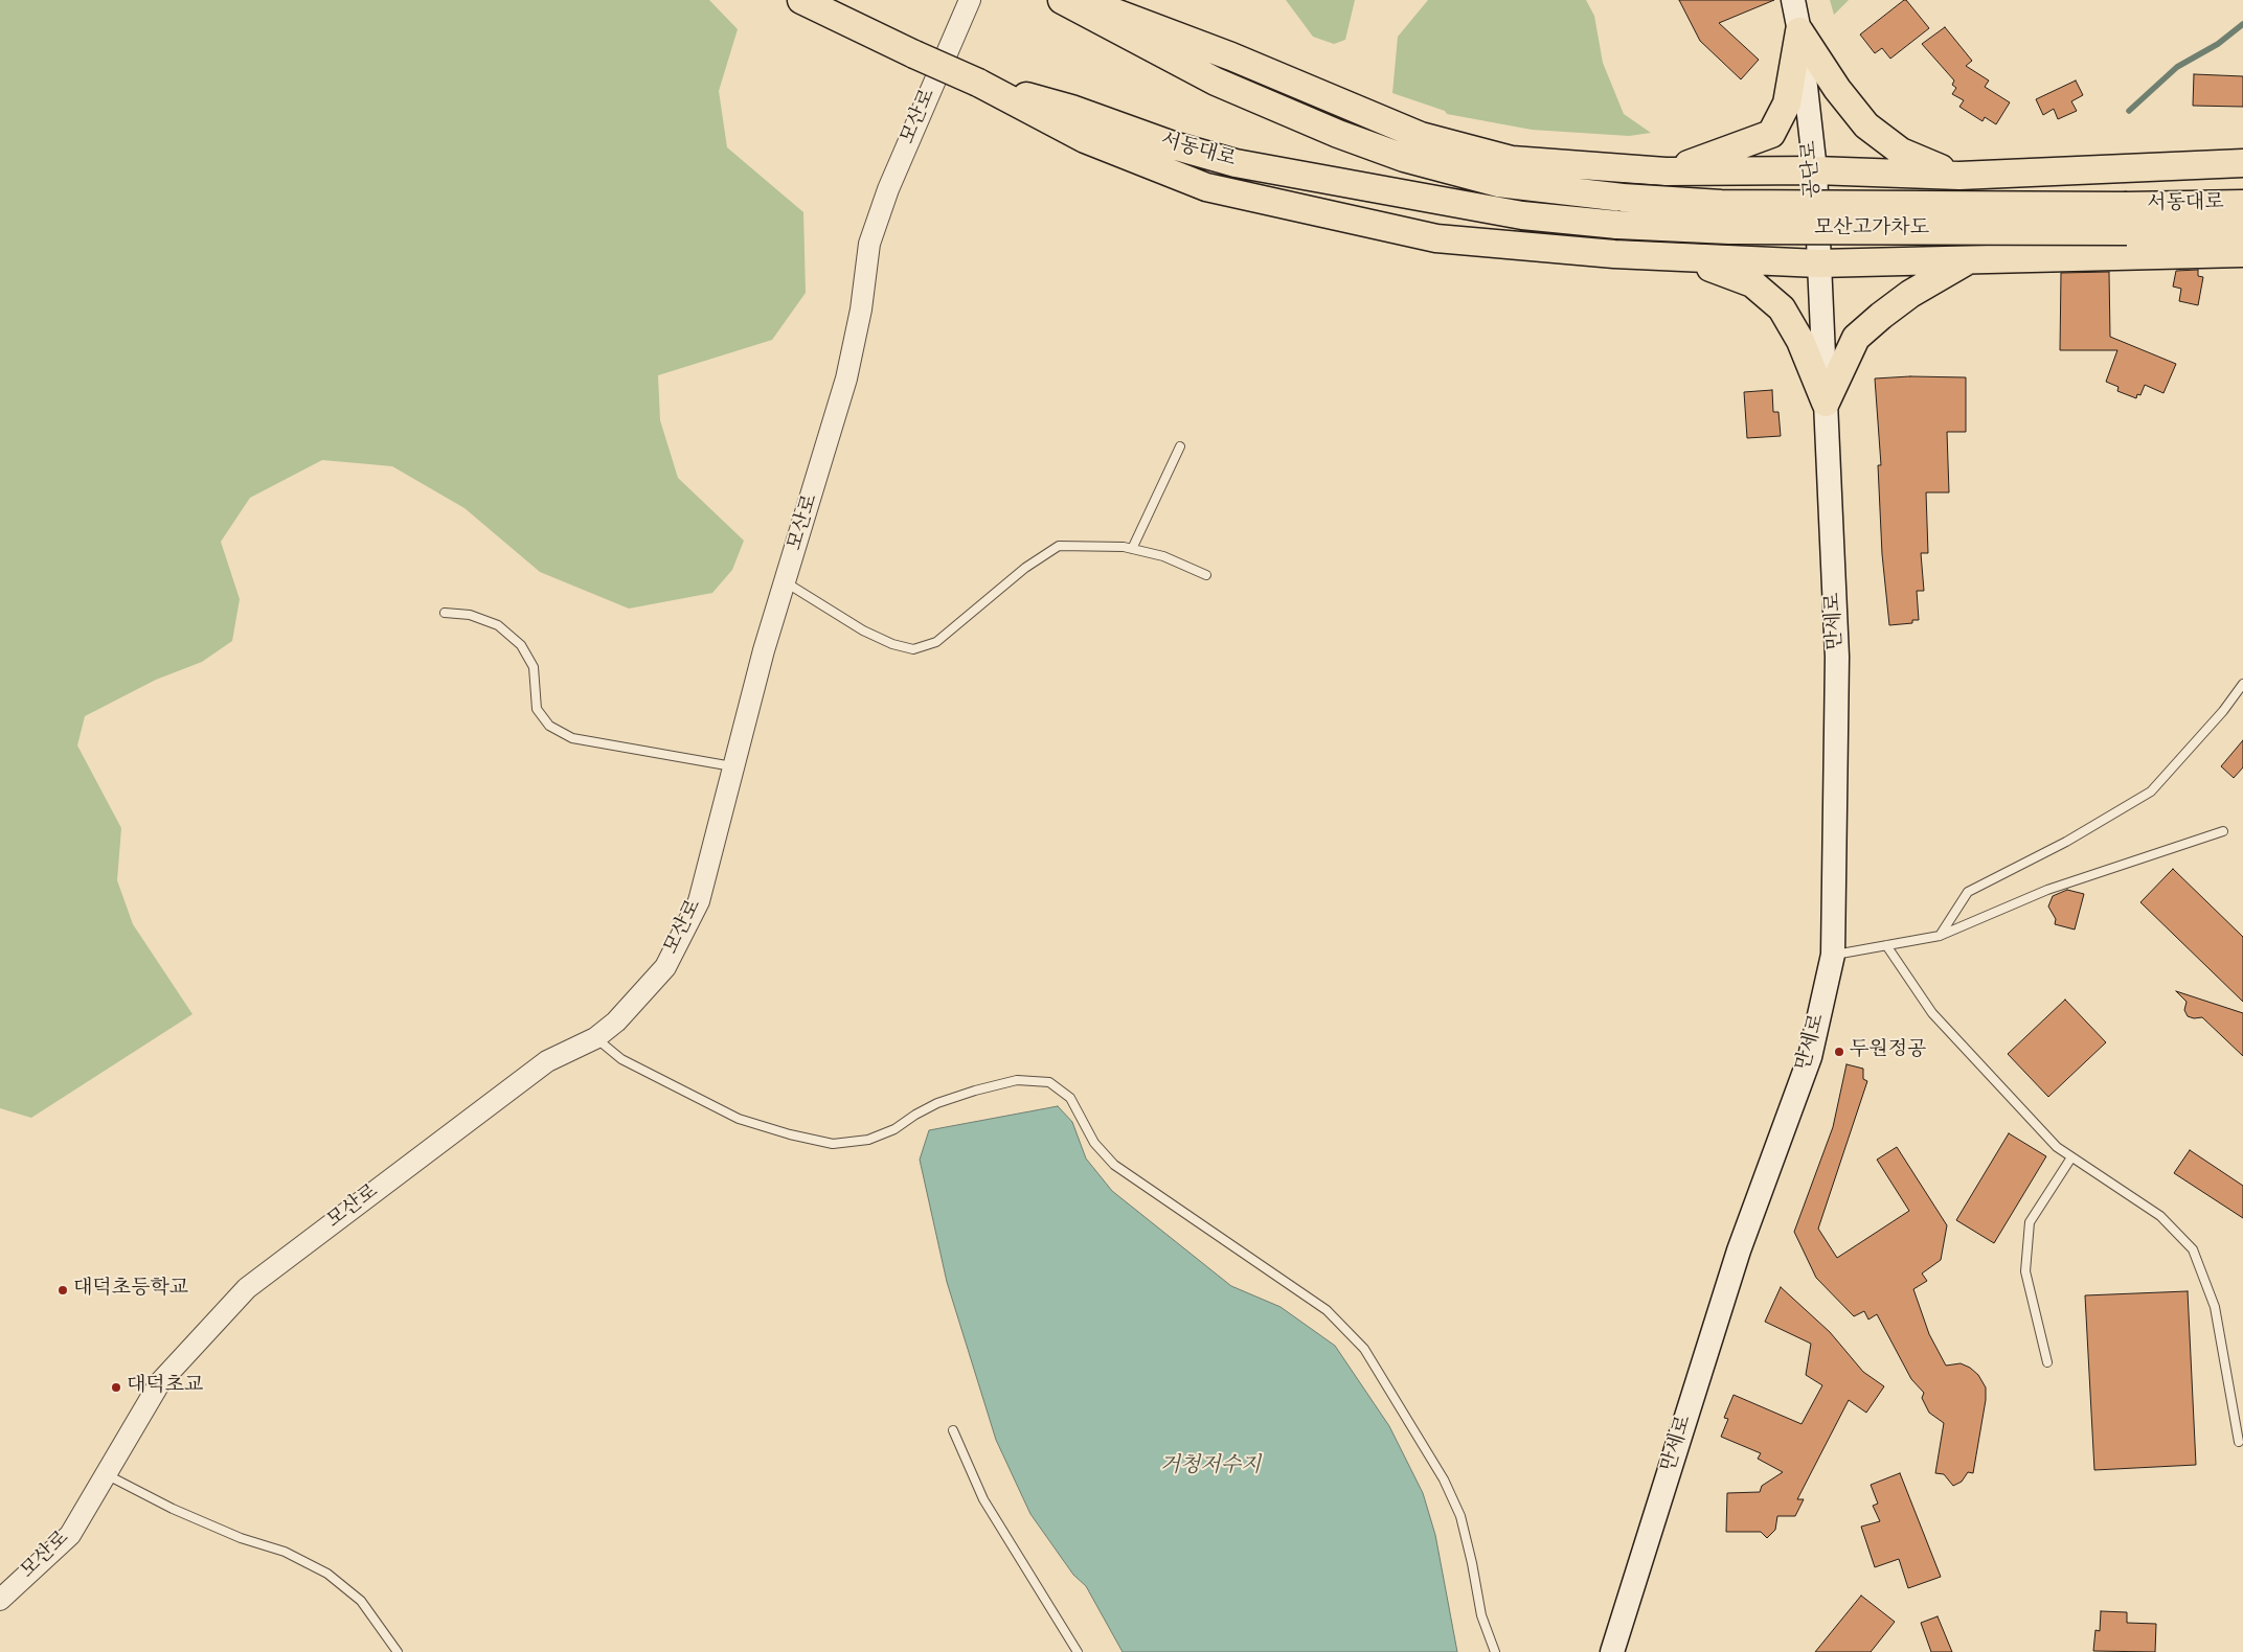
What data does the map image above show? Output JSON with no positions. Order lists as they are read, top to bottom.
{
  "streets": {
    "highway": ["서동대로", "모산고가차도"],
    "main road": ["공단로", "만세로"],
    "street": ["모산로"]
  },
  "crossings": [
    ["서동대로", "모산고가차도"],
    ["공단로", "만세로"]
  ],
  "water": ["거청저수지"],
  "places": ["두원정공", "대덕초등학교", "대덕초교"]
}
